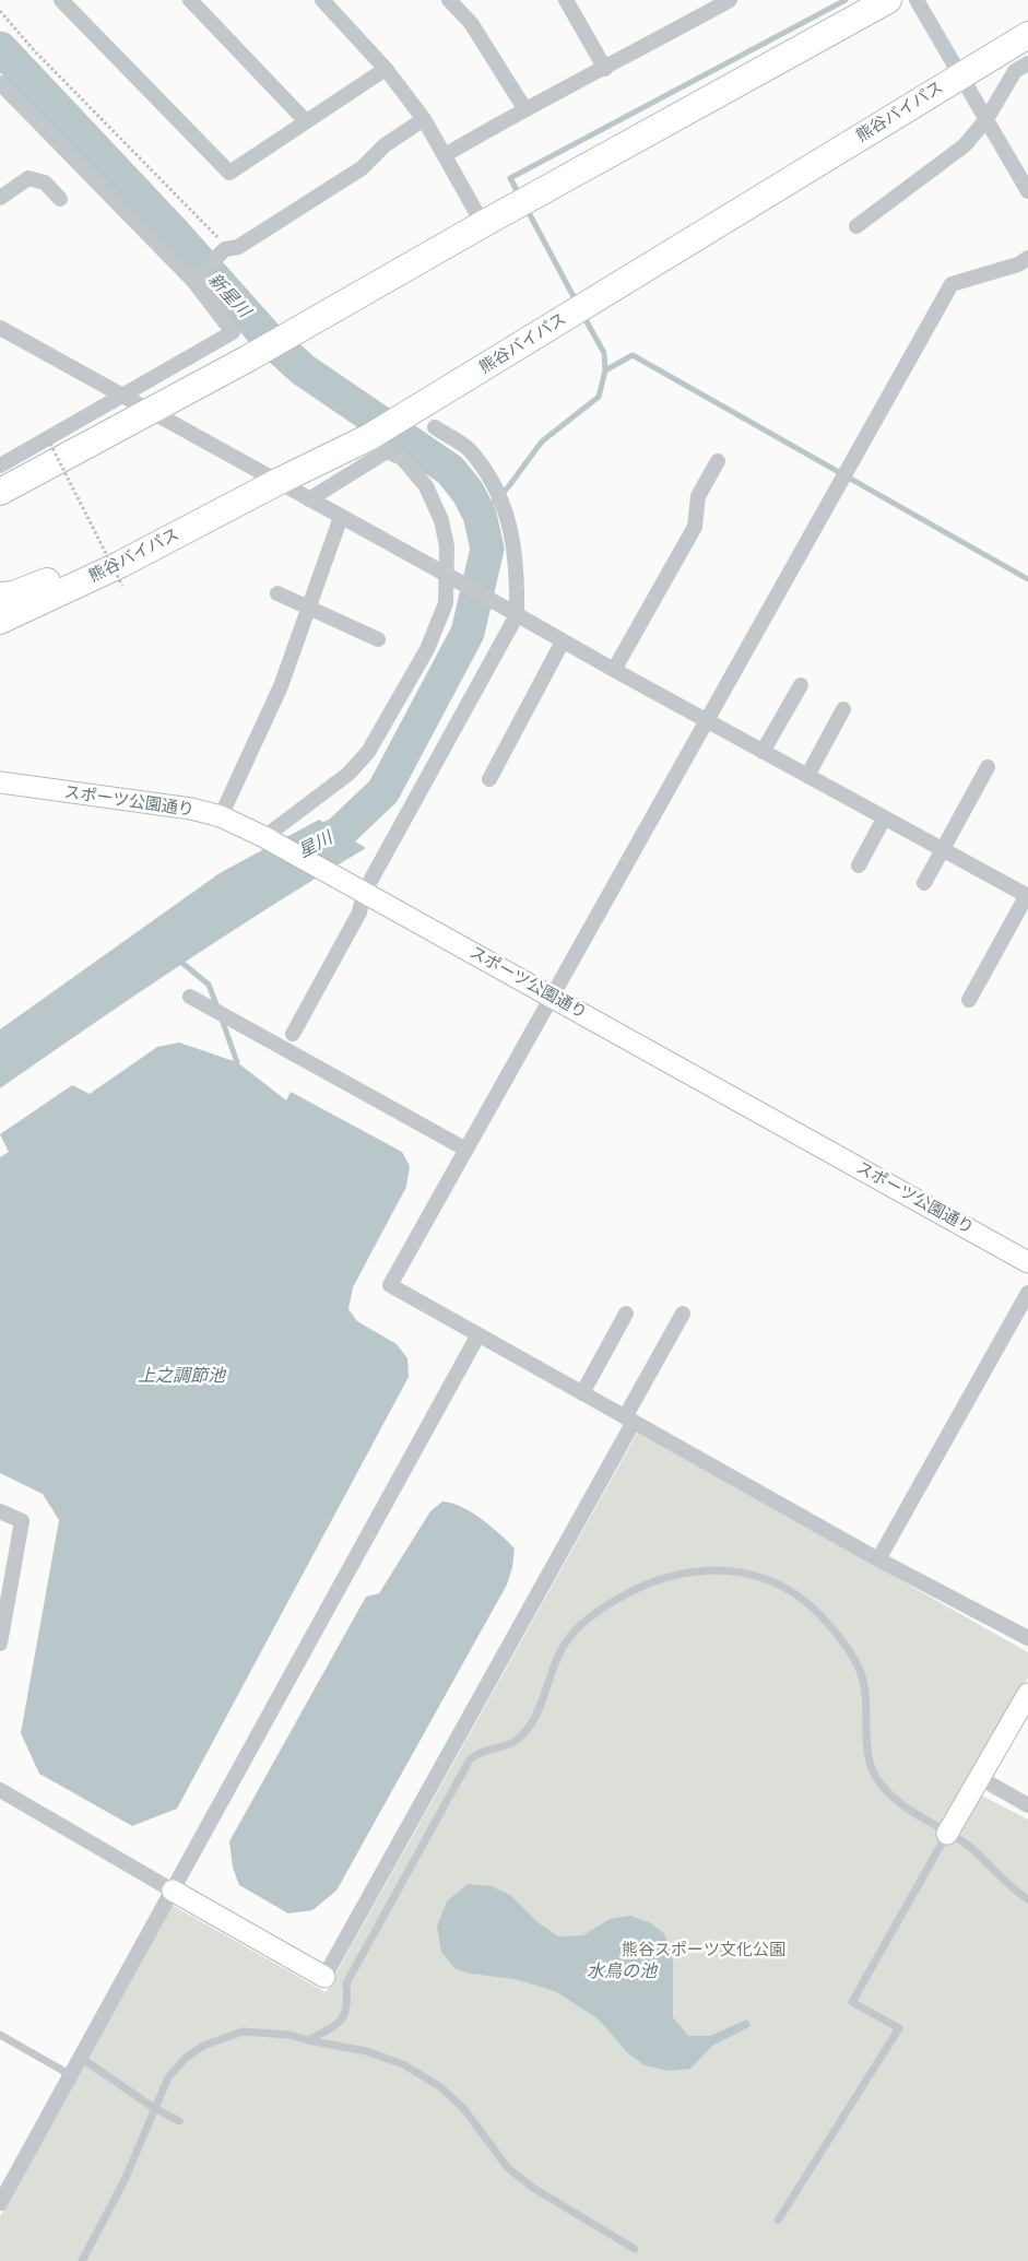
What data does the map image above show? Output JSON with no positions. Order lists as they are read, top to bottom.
{
  "streets": {
    "highway": ["熊谷バイパス"],
    "street": ["スポーツ公園通り"]
  },
  "water": [
    "新星川",
    "星川",
    "上之調節池",
    "水鳥の池"
  ],
  "parks": ["熊谷スポーツ文化公園"]
}
